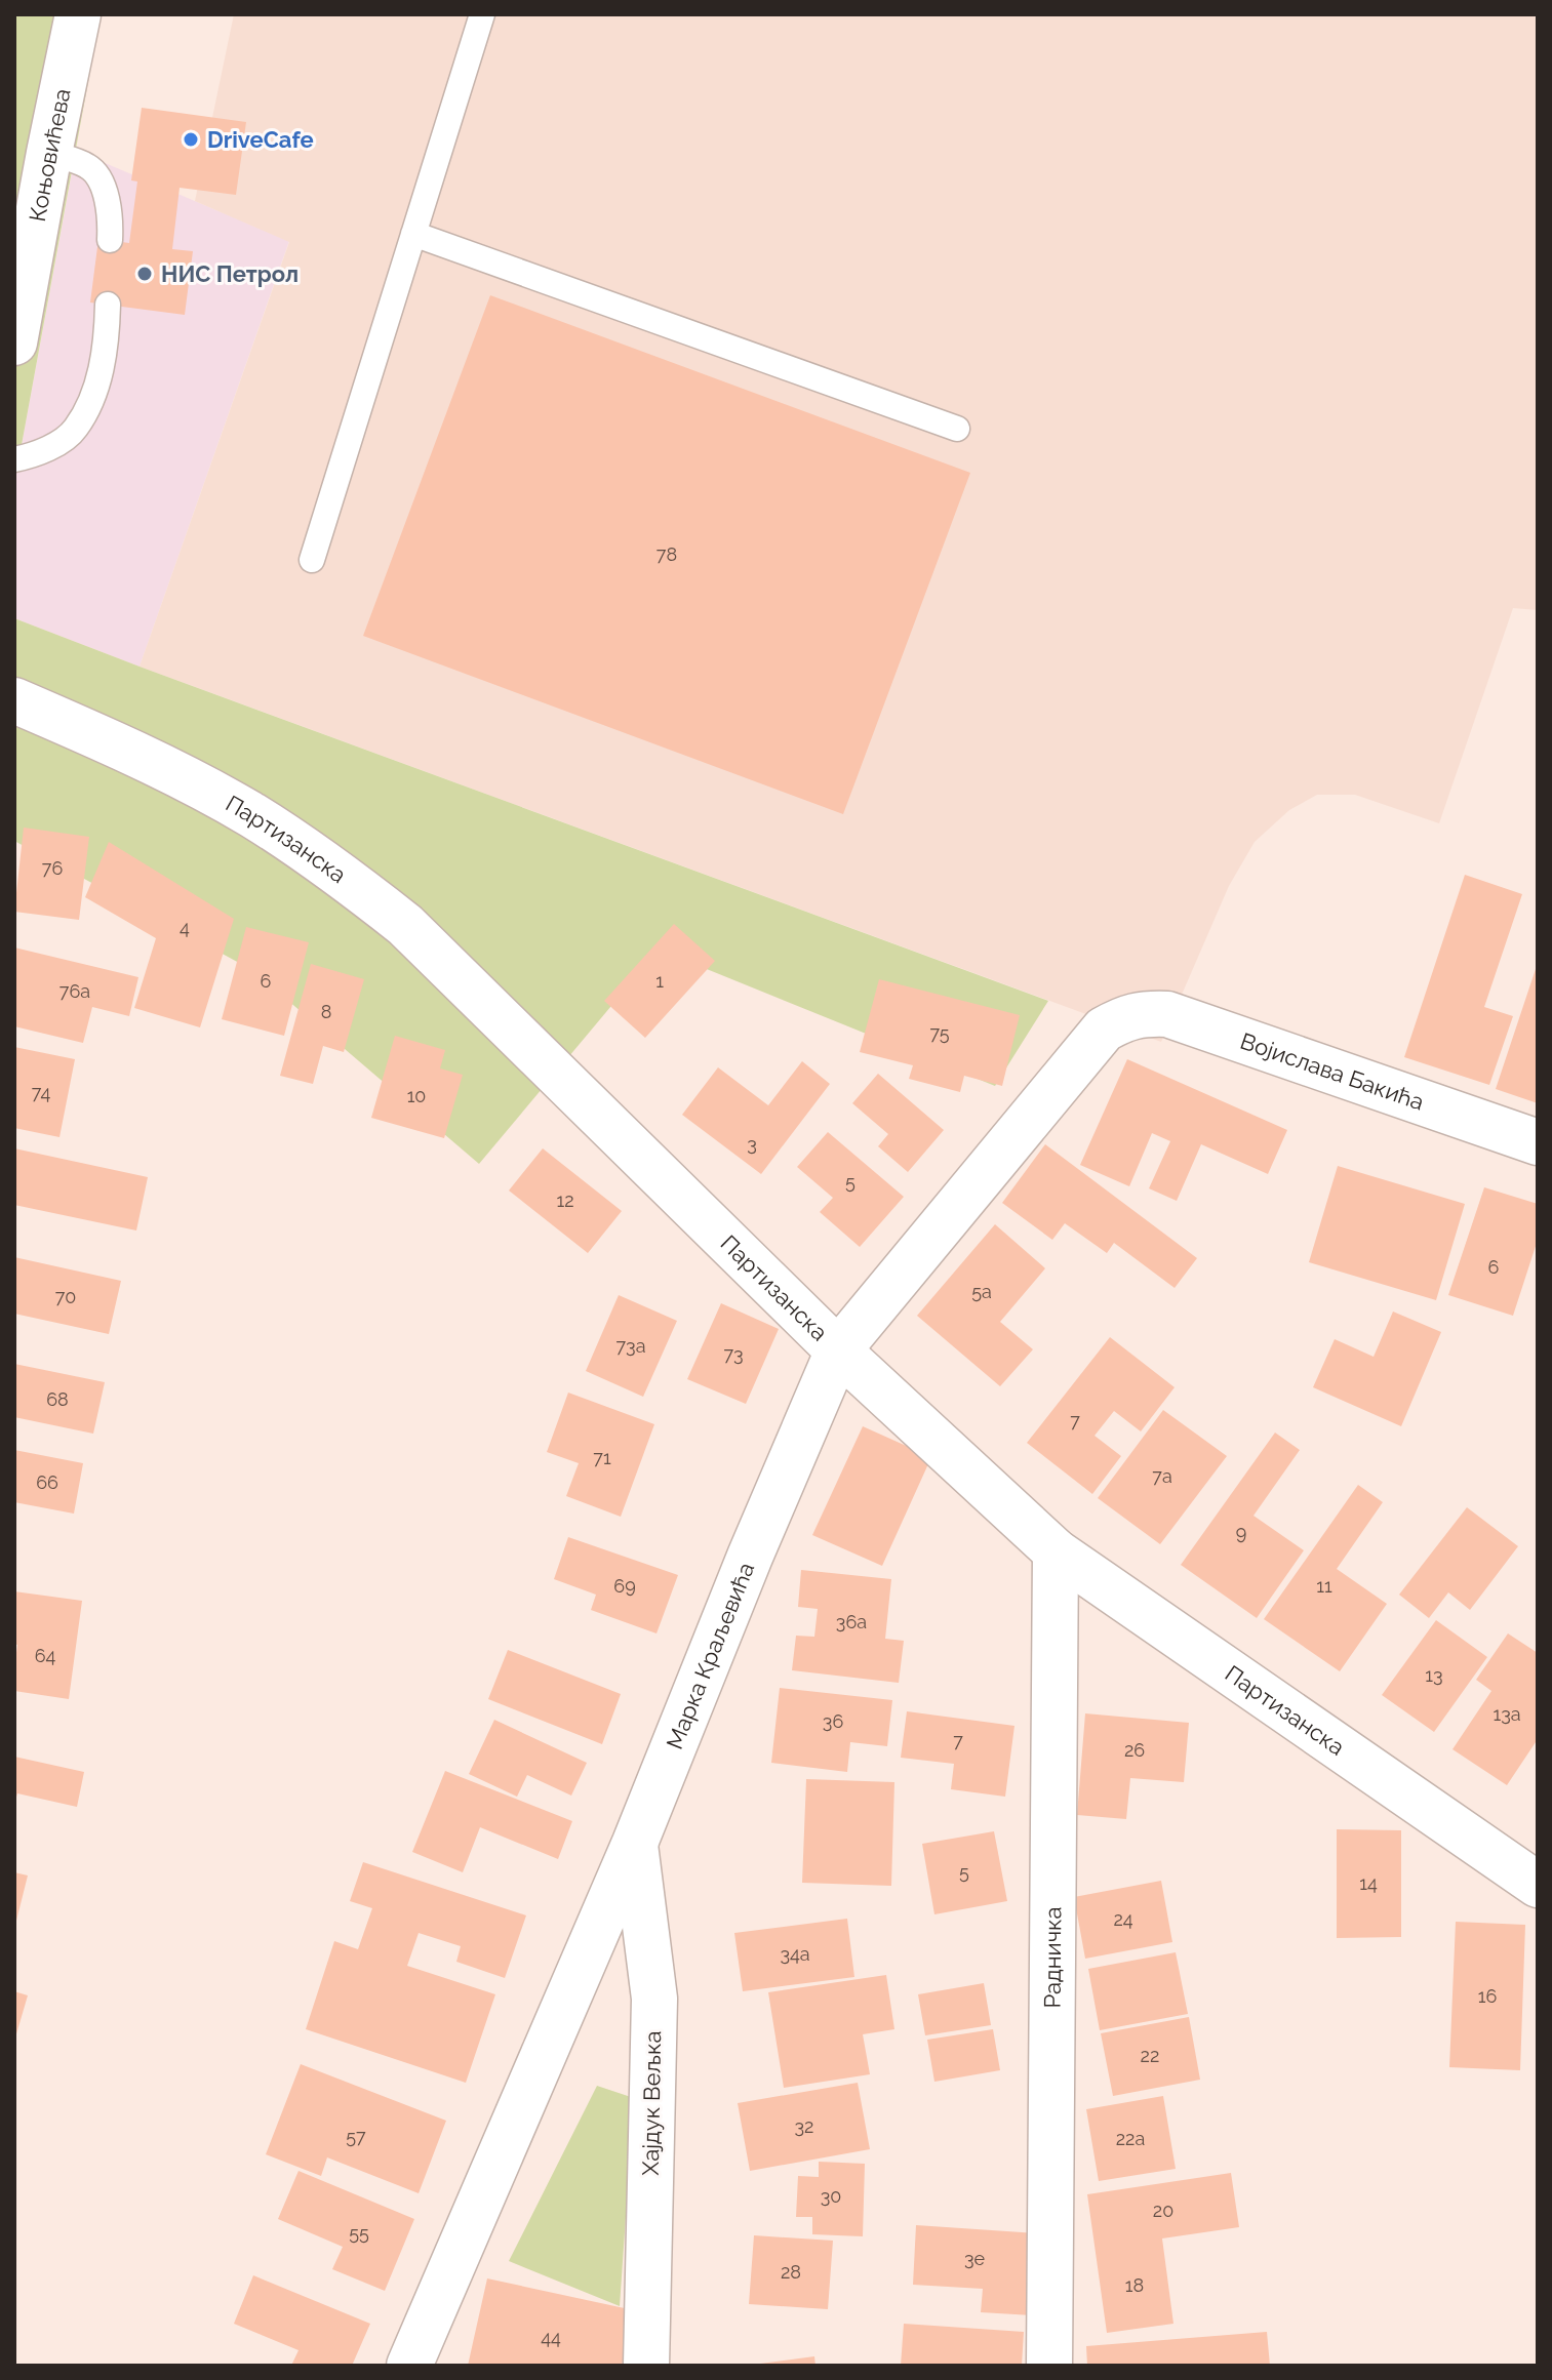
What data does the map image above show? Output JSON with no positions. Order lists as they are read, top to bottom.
{
  "streets": {
    "street": [
      "Коњовићева",
      "Партизанска",
      "Војислава Бакића",
      "Марка Краљевића",
      "Радничка",
      "Хајдук Вељка"
    ]
  },
  "crossings": [
    ["Партизанска", "Марка Краљевића"],
    ["Партизанска", "Радничка"],
    ["Војислава Бакића", "Марка Краљевића"],
    ["Марка Краљевића", "Хајдук Вељка"]
  ],
  "places": ["DriveCafe", "НИС Петрол"],
  "house_numbers": [
    "78",
    "76",
    "4",
    "6",
    "1",
    "76a",
    "8",
    "75",
    "74",
    "10",
    "3",
    "5",
    "12",
    "6",
    "5a",
    "70",
    "73a",
    "73",
    "68",
    "7",
    "71",
    "7a",
    "66",
    "9",
    "69",
    "11",
    "36a",
    "64",
    "13",
    "13a",
    "36",
    "7",
    "26",
    "5",
    "14",
    "24",
    "34a",
    "16",
    "22",
    "32",
    "57",
    "22a",
    "30",
    "20",
    "55",
    "3e",
    "28",
    "18",
    "44"
  ]
}
